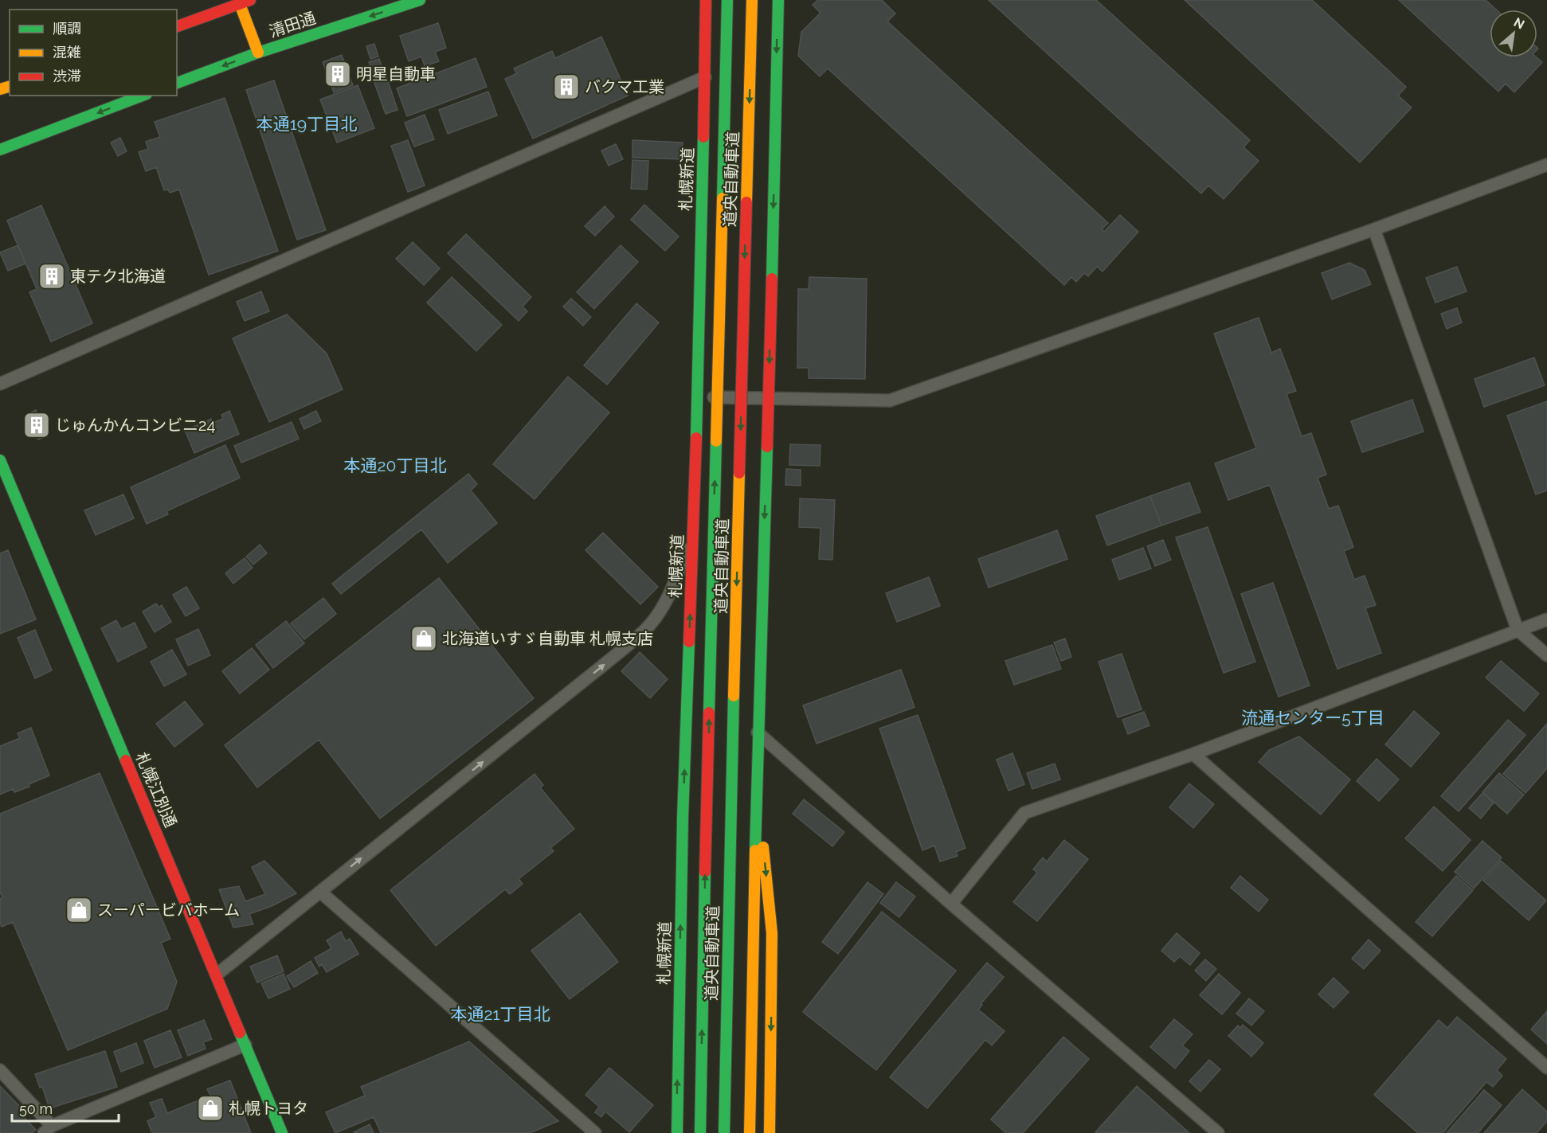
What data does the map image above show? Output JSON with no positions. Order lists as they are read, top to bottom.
{
  "streets": {
    "main road": [
      "清田通",
      "札幌新道",
      "道央自動車道",
      "札幌江別通"
    ]
  },
  "one_way": ["清田通"],
  "districts": [
    "本通19丁目北",
    "本通20丁目北",
    "流通センター5丁目",
    "本通21丁目北"
  ],
  "places": {
    "building": [
      "明星自動車",
      "バクマ工業",
      "東テク北海道",
      "じゅんかんコンビニ24"
    ],
    "shop": ["北海道いすゞ自動車 札幌支店", "スーパービバホーム", "札幌トヨタ"]
  },
  "legend": ["順調", "混雑", "渋滞"],
  "scale_bar": "50 m",
  "north": "top right"
}
